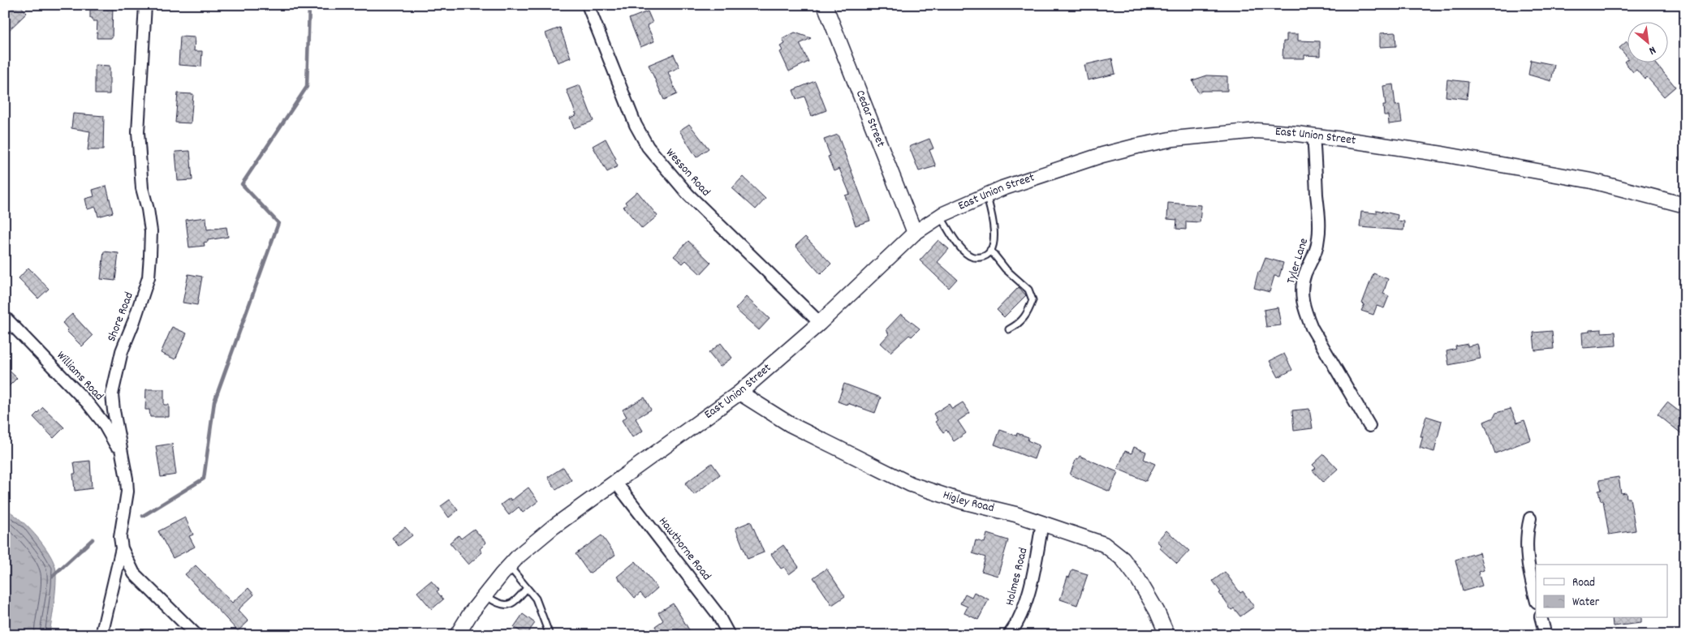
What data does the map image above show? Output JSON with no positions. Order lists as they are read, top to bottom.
{
  "streets": {
    "street": [
      "Cedar Street",
      "East Union Street",
      "Wesson Road",
      "Tyler Lane",
      "Shore Road",
      "Williams Road",
      "Higley Road",
      "Hawthorne Road",
      "Holmes Road"
    ]
  },
  "crossings": [
    ["Cedar Street", "East Union Street"],
    ["East Union Street", "Wesson Road"],
    ["East Union Street", "Tyler Lane"],
    ["East Union Street", "Higley Road"],
    ["East Union Street", "Hawthorne Road"],
    ["Shore Road", "Williams Road"],
    ["Higley Road", "Holmes Road"]
  ],
  "legend": ["Road", "Water"],
  "north": "bottom right"
}
